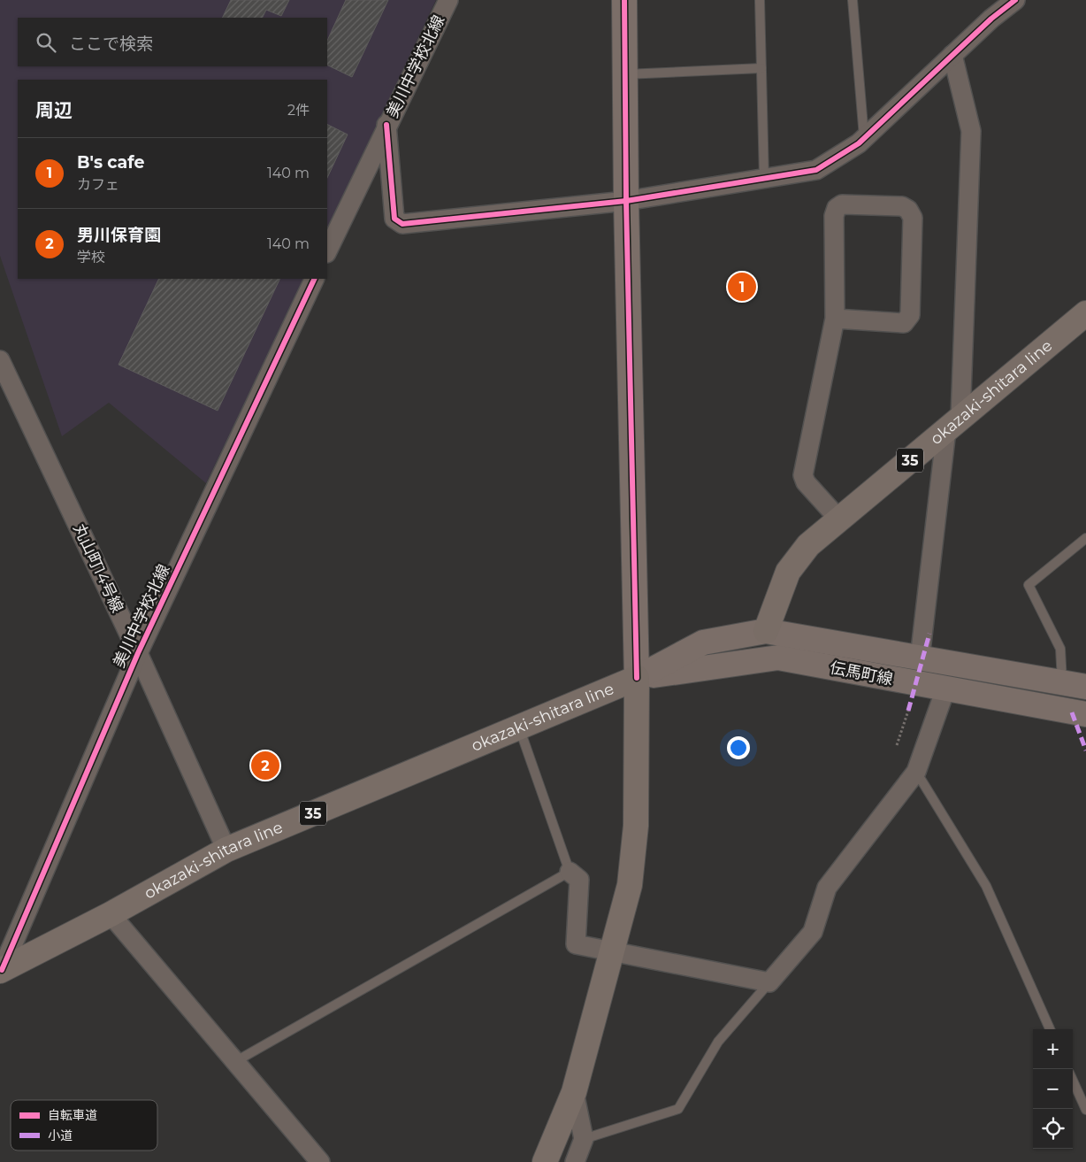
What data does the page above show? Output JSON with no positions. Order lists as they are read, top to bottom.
{
  "streets": {
    "main road": ["okazaki-shitara line", "35"],
    "street": ["美川中学校北線", "丸山町14号線", "伝馬町線"]
  },
  "crossings": [
    ["美川中学校北線", "okazaki-shitara line"],
    ["美川中学校北線", "丸山町14号線"],
    ["okazaki-shitara line", "丸山町14号線"],
    ["okazaki-shitara line", "伝馬町線"]
  ],
  "legend": ["自転車道", "小道"],
  "page": {
    "search": "ここで検索",
    "heading": ["周辺", "2件"],
    "list": [
      {
        "mark": "1",
        "name": "B's cafe",
        "note": "カフェ",
        "value": "140 m"
      },
      {
        "mark": "2",
        "name": "男川保育園",
        "note": "学校",
        "value": "140 m"
      }
    ],
    "pins": ["1", "2"],
    "map_buttons": ["+", "−"]
  }
}
